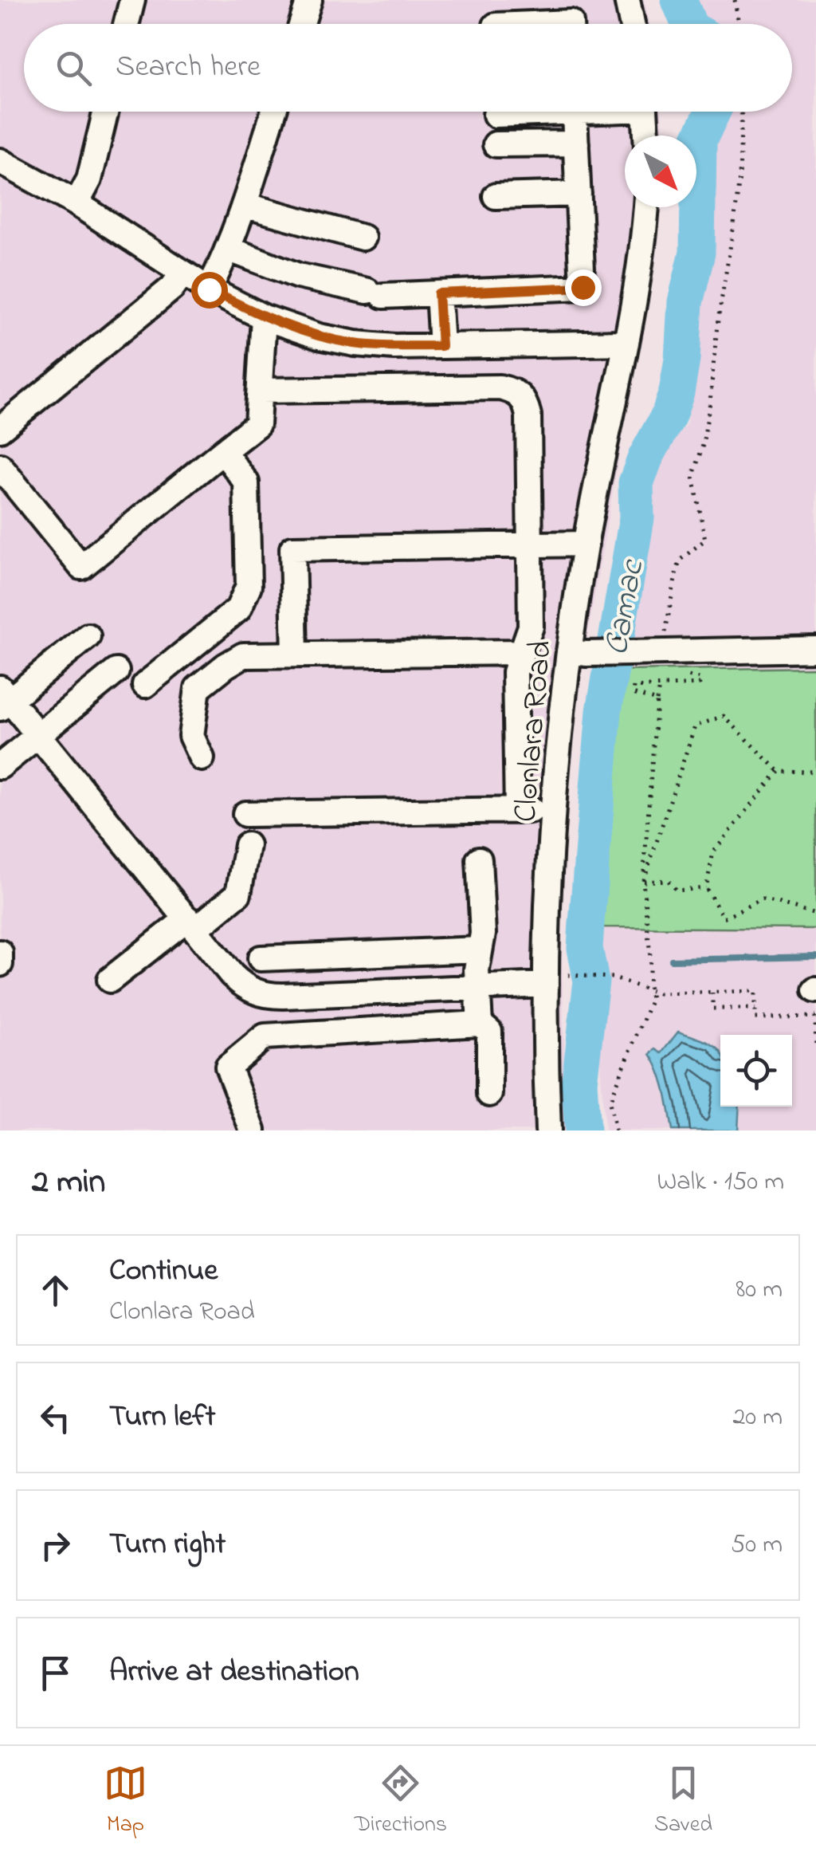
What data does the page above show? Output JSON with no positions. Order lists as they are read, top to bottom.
{
  "streets": {
    "street": ["Clonlara Road"]
  },
  "water": ["Camac"],
  "north": "bottom right",
  "page": {
    "search": "Search here",
    "heading": ["2 min", "Walk · 150 m"],
    "list": [
      ["Continue", "Clonlara Road", "80 m"],
      ["Turn left", "20 m"],
      ["Turn right", "50 m"],
      "Arrive at destination"
    ],
    "nav": ["Map", "Directions", "Saved"]
  }
}
